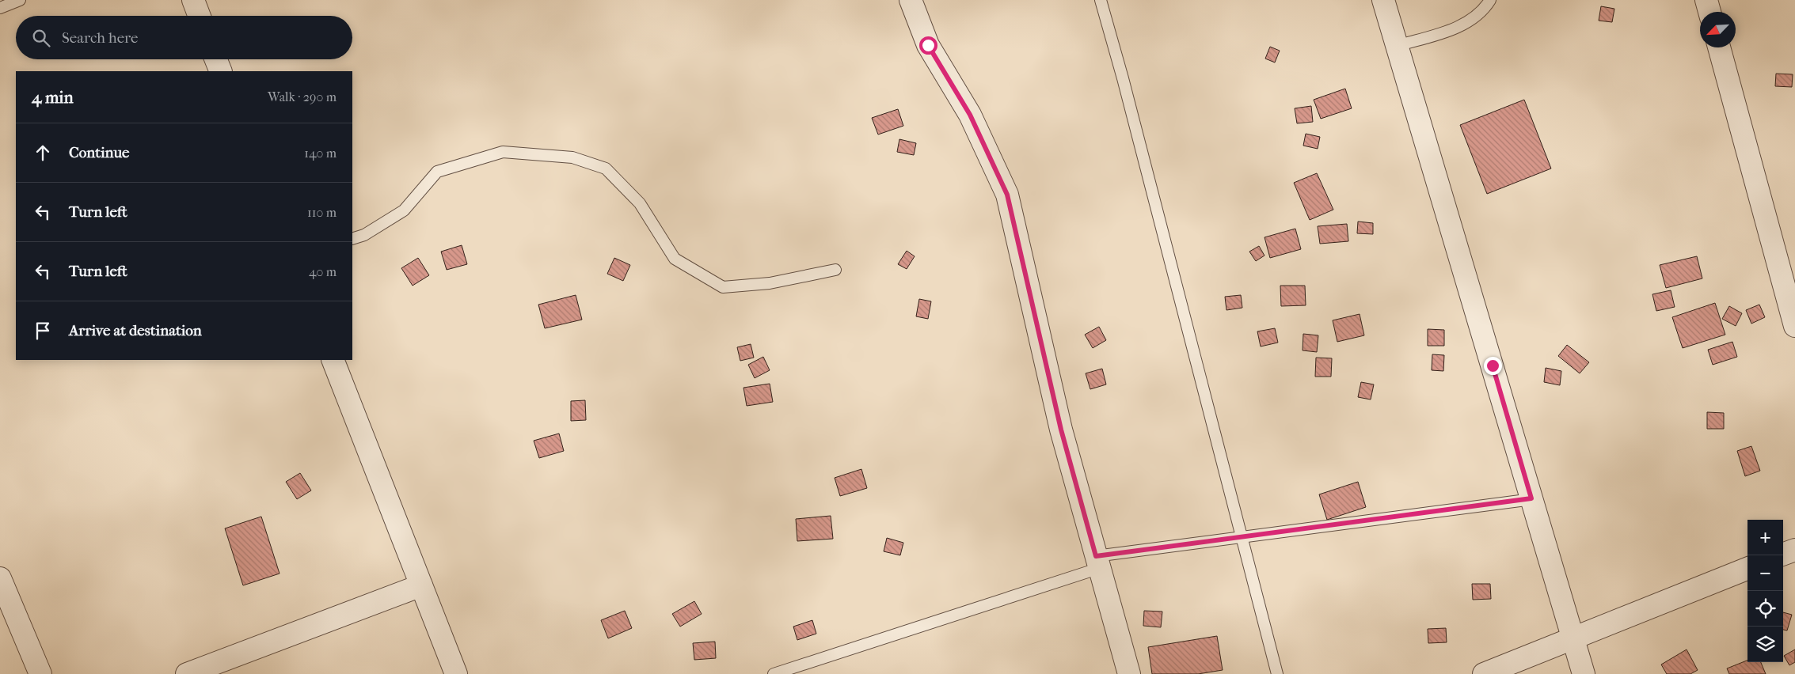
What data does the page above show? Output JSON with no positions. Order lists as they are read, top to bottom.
{
  "north": "bottom left",
  "page": {
    "search": "Search here",
    "heading": ["4 min", "Walk · 290 m"],
    "list": [
      ["Continue", "140 m"],
      ["Turn left", "110 m"],
      ["Turn left", "40 m"],
      "Arrive at destination"
    ],
    "map_buttons": ["+", "−"]
  }
}
